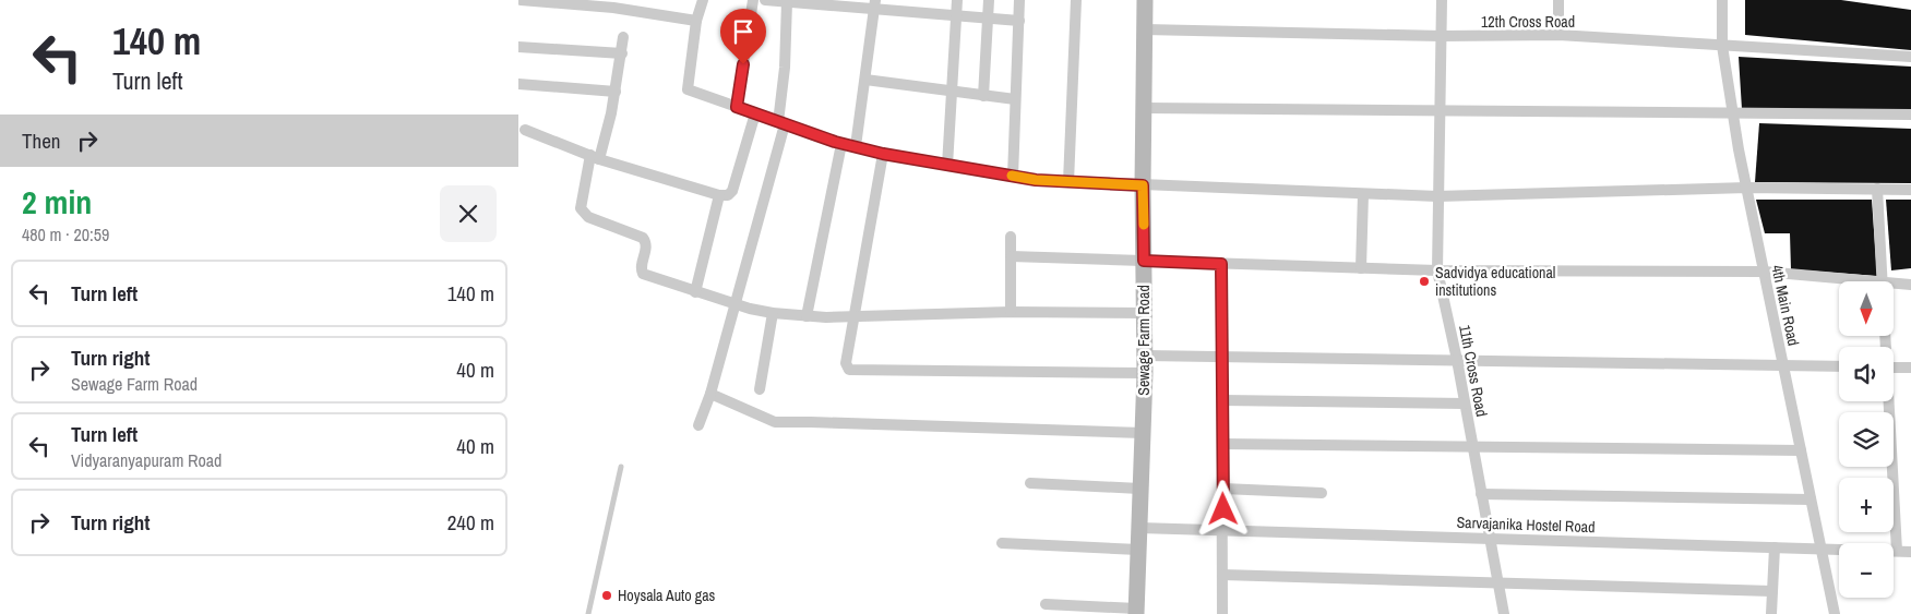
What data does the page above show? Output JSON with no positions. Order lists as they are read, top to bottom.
{
  "streets": {
    "main road": ["Sewage Farm Road"],
    "street": [
      "12th Cross Road",
      "4th Main Road",
      "11th Cross Road",
      "Sarvajanika Hostel Road"
    ]
  },
  "crossings": [
    ["12th Cross Road", "4th Main Road"],
    ["12th Cross Road", "Sewage Farm Road"],
    ["12th Cross Road", "11th Cross Road"],
    ["4th Main Road", "Sarvajanika Hostel Road"],
    ["Sewage Farm Road", "Sarvajanika Hostel Road"],
    ["11th Cross Road", "Sarvajanika Hostel Road"]
  ],
  "places": ["Sadvidya educational institutions", "Hoysala Auto gas"],
  "north": "bottom",
  "page": {
    "turn": ["140 m", "Turn left"],
    "then": "Then",
    "heading": ["2 min", "480 m · 20:59"],
    "list": [
      {
        "name": "Turn left",
        "value": "140 m"
      },
      {
        "name": "Turn right",
        "note": "Sewage Farm Road",
        "value": "40 m"
      },
      {
        "name": "Turn left",
        "note": "Vidyaranyapuram Road",
        "value": "40 m"
      },
      {
        "name": "Turn right",
        "value": "240 m"
      }
    ],
    "map_buttons": ["+", "−"]
  }
}
